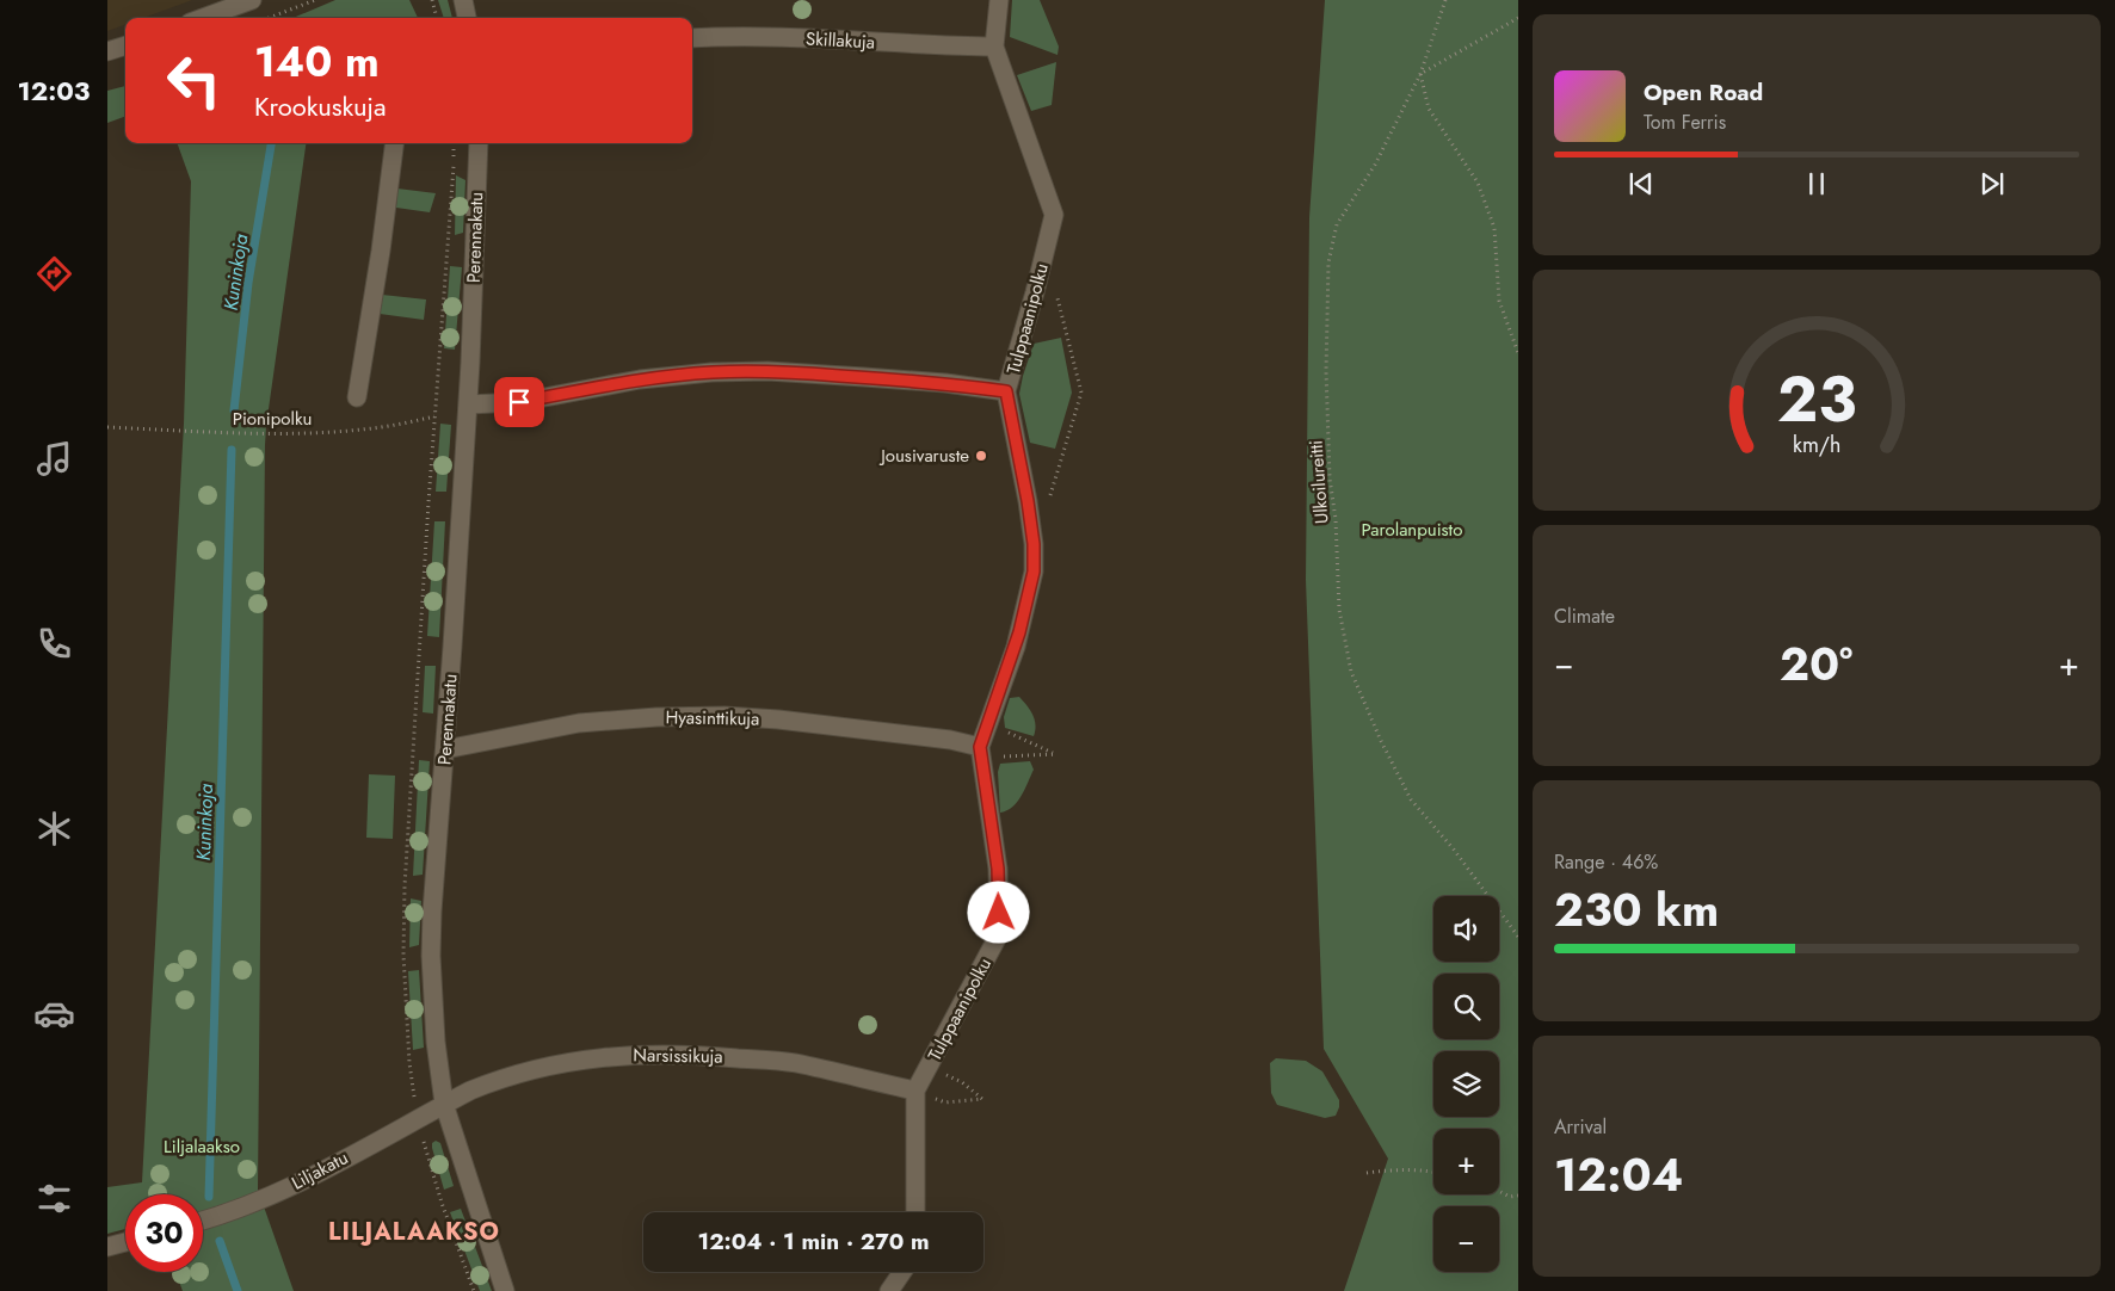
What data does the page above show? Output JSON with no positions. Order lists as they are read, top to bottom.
{
  "streets": {
    "street": [
      "Skillakuja",
      "Perennakatu",
      "Tulppaanipolku",
      "Hyasinttikuja",
      "Narsissikuja",
      "Liljakatu"
    ],
    "path": ["Pionipolku", "Ulkoilureitti"]
  },
  "crossings": [
    ["Skillakuja", "Tulppaanipolku"],
    ["Perennakatu", "Hyasinttikuja"],
    ["Perennakatu", "Narsissikuja"],
    ["Perennakatu", "Liljakatu"],
    ["Tulppaanipolku", "Hyasinttikuja"],
    ["Tulppaanipolku", "Narsissikuja"],
    ["Narsissikuja", "Liljakatu"]
  ],
  "districts": ["LILJALAAKSO"],
  "water": ["Kuninkoja"],
  "parks": ["Parolanpuisto", "Liljalaakso"],
  "places": ["Jousivaruste"],
  "page": {
    "tabs": "12:03",
    "turn": ["140 m", "Krookuskuja"],
    "song": ["Open Road", "Tom Ferris"],
    "tile": [
      "Climate",
      ["Range · 46%", "230 km"],
      ["Arrival", "12:04"]
    ],
    "heat": ["−", "20°", "+"],
    "map_buttons": ["+", "−"],
    "limit": "30",
    "trip": "12:04 · 1 min · 270 m",
    "gauge": ["23", "km/h"]
  }
}
